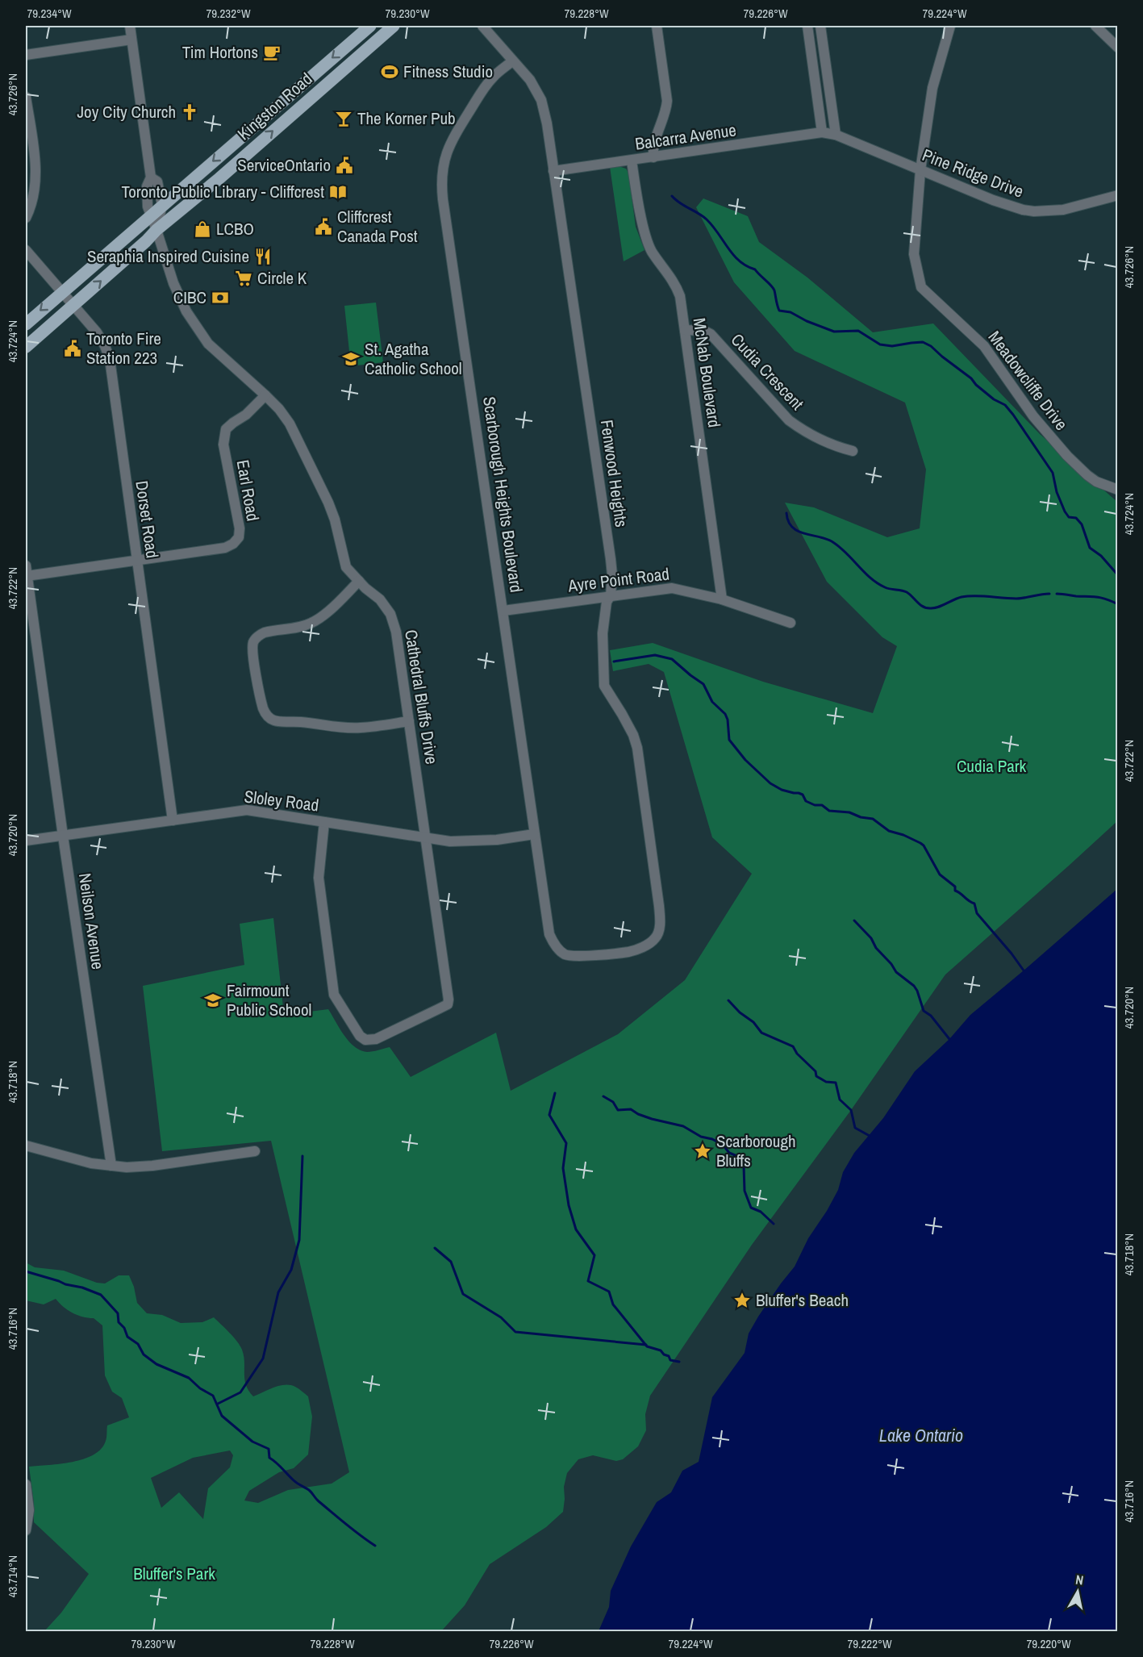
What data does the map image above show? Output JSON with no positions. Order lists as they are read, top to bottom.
{
  "streets": {
    "main road": ["Kingston Road"],
    "street": [
      "Balcarra Avenue",
      "Pine Ridge Drive",
      "Cudia Crescent",
      "McNab Boulevard",
      "Meadowcliffe Drive",
      "Fenwood Heights",
      "Earl Road",
      "Scarborough Heights Boulevard",
      "Dorset Road",
      "Ayre Point Road",
      "Cathedral Bluffs Drive",
      "Sloley Road",
      "Neilson Avenue"
    ]
  },
  "crossings": [
    ["Kingston Road", "Dorset Road"],
    ["Kingston Road", "Cathedral Bluffs Drive"],
    ["Balcarra Avenue", "Pine Ridge Drive"],
    ["Balcarra Avenue", "McNab Boulevard"],
    ["Balcarra Avenue", "Fenwood Heights"],
    ["Pine Ridge Drive", "Meadowcliffe Drive"],
    ["Cudia Crescent", "McNab Boulevard"],
    ["McNab Boulevard", "Ayre Point Road"],
    ["Fenwood Heights", "Scarborough Heights Boulevard"],
    ["Fenwood Heights", "Ayre Point Road"],
    ["Earl Road", "Dorset Road"],
    ["Earl Road", "Cathedral Bluffs Drive"],
    ["Earl Road", "Neilson Avenue"],
    ["Scarborough Heights Boulevard", "Ayre Point Road"],
    ["Scarborough Heights Boulevard", "Sloley Road"],
    ["Dorset Road", "Sloley Road"],
    ["Cathedral Bluffs Drive", "Sloley Road"],
    ["Sloley Road", "Neilson Avenue"]
  ],
  "water": ["Lake Ontario"],
  "parks": ["Cudia Park", "Bluffer's Park"],
  "places": {
    "cafe": ["Tim Hortons"],
    "sports": ["Fitness Studio"],
    "church": ["Joy City Church"],
    "bar": ["The Korner Pub"],
    "public building": ["ServiceOntario", "Cliffcrest Canada Post", "Toronto Fire Station 223"],
    "library": ["Toronto Public Library - Cliffcrest"],
    "shop": ["LCBO"],
    "restaurant": ["Seraphia Inspired Cuisine"],
    "supermarket": ["Circle K"],
    "bank": ["CIBC"],
    "school or university": ["St. Agatha Catholic School", "Fairmount Public School"],
    "place": ["Scarborough Bluffs", "Bluffer's Beach"]
  },
  "north": "top",
  "coordinates": [
    "79.234°W",
    "79.232°W",
    "79.230°W",
    "79.228°W",
    "79.226°W",
    "79.224°W",
    "43.726°N",
    "43.724°N",
    "43.722°N",
    "43.720°N",
    "43.718°N",
    "43.716°N",
    "43.714°N",
    "79.222°W",
    "79.220°W"
  ]
}
